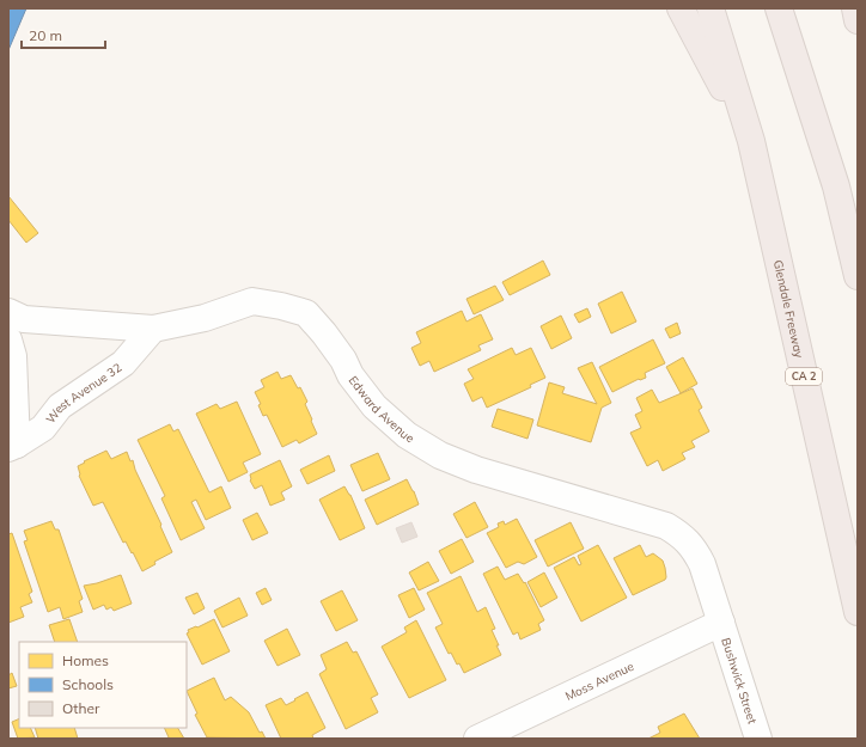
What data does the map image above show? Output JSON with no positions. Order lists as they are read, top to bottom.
{
  "streets": {
    "highway": ["Glendale Freeway", "CA 2"],
    "street": [
      "West Avenue 32",
      "Edward Avenue",
      "Moss Avenue",
      "Bushwick Street"
    ]
  },
  "crossings": [
    ["West Avenue 32", "Edward Avenue"],
    ["Edward Avenue", "Moss Avenue"],
    ["Edward Avenue", "Bushwick Street"],
    ["Moss Avenue", "Bushwick Street"]
  ],
  "legend": ["Homes", "Schools", "Other"],
  "scale_bar": "20 m"
}
